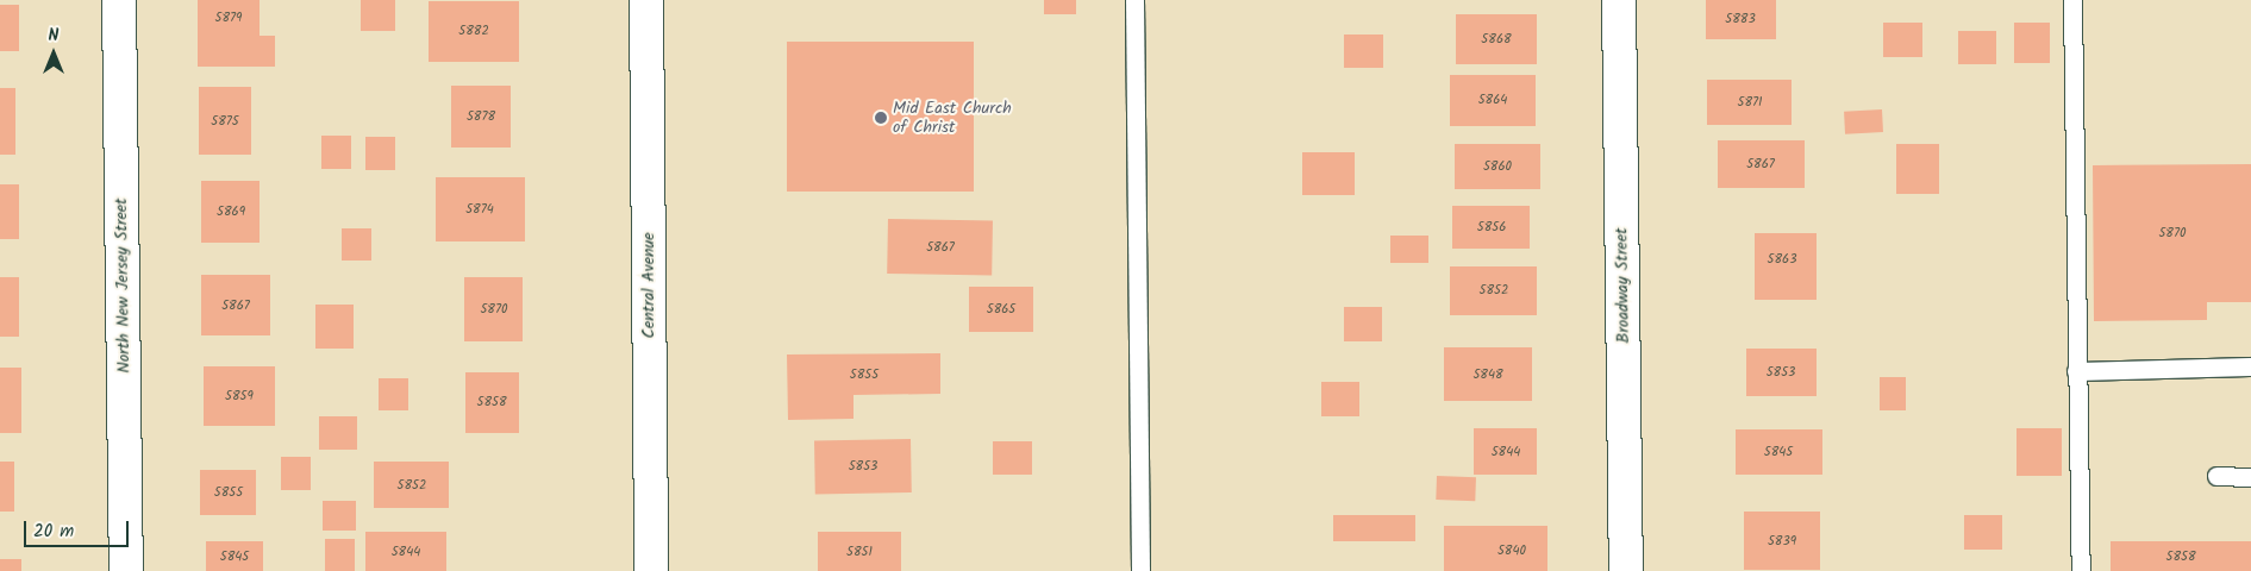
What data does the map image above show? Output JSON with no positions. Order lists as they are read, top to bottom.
{
  "streets": {
    "street": ["North New Jersey Street", "Central Avenue", "Broadway Street"]
  },
  "places": ["Mid East Church of Christ"],
  "house_numbers": [
    "5879",
    "5883",
    "5882",
    "5868",
    "5864",
    "5871",
    "5878",
    "5875",
    "5867",
    "5860",
    "5874",
    "5869",
    "5856",
    "5870",
    "5867",
    "5863",
    "5852",
    "5867",
    "5870",
    "5865",
    "5853",
    "5855",
    "5848",
    "5859",
    "5858",
    "5844",
    "5845",
    "5853",
    "5852",
    "5855",
    "5839",
    "5840",
    "5844",
    "5851",
    "5845",
    "5858"
  ],
  "scale_bar": "20 m",
  "north": "top"
}
